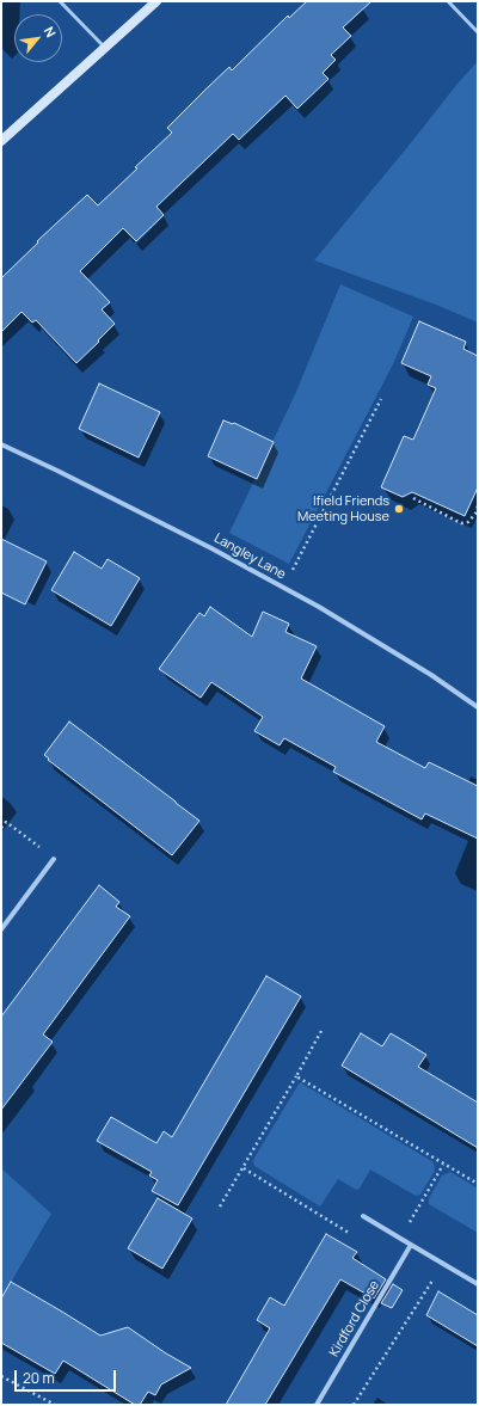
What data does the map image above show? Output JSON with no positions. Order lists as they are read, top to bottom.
{
  "streets": {
    "street": ["Langley Lane", "Kirdford Close"]
  },
  "places": ["Ifield Friends Meeting House"],
  "scale_bar": "20 m",
  "north": "top right"
}
